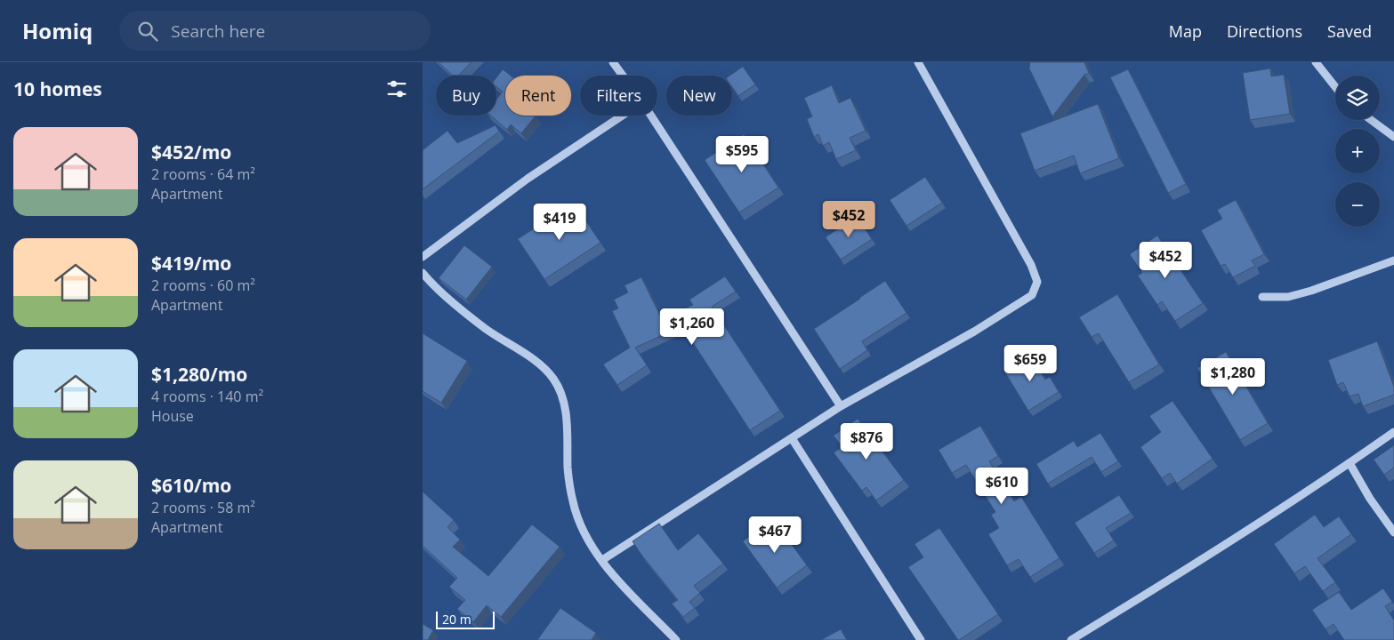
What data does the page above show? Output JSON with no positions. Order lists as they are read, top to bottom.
{
  "scale_bar": "20 m",
  "page": {
    "header": "Homiq",
    "search": "Search here",
    "nav": ["Map", "Directions", "Saved"],
    "heading": "10 homes",
    "map_buttons": ["+", "−"],
    "chip": [
      "Buy",
      "Rent",
      "Filters",
      "New"
    ],
    "list": [
      {
        "name": "$452/mo",
        "note": "2 rooms · 64 m² · Apartment"
      },
      {
        "name": "$419/mo",
        "note": "2 rooms · 60 m² · Apartment"
      },
      {
        "name": "$1,280/mo",
        "note": "4 rooms · 140 m² · House"
      },
      {
        "name": "$610/mo",
        "note": "2 rooms · 58 m² · Apartment"
      }
    ],
    "price": [
      "$595",
      "$452",
      "$419",
      "$452",
      "$1,260",
      "$659",
      "$1,280",
      "$876",
      "$610",
      "$467"
    ],
    "scale": "20 m"
  }
}
